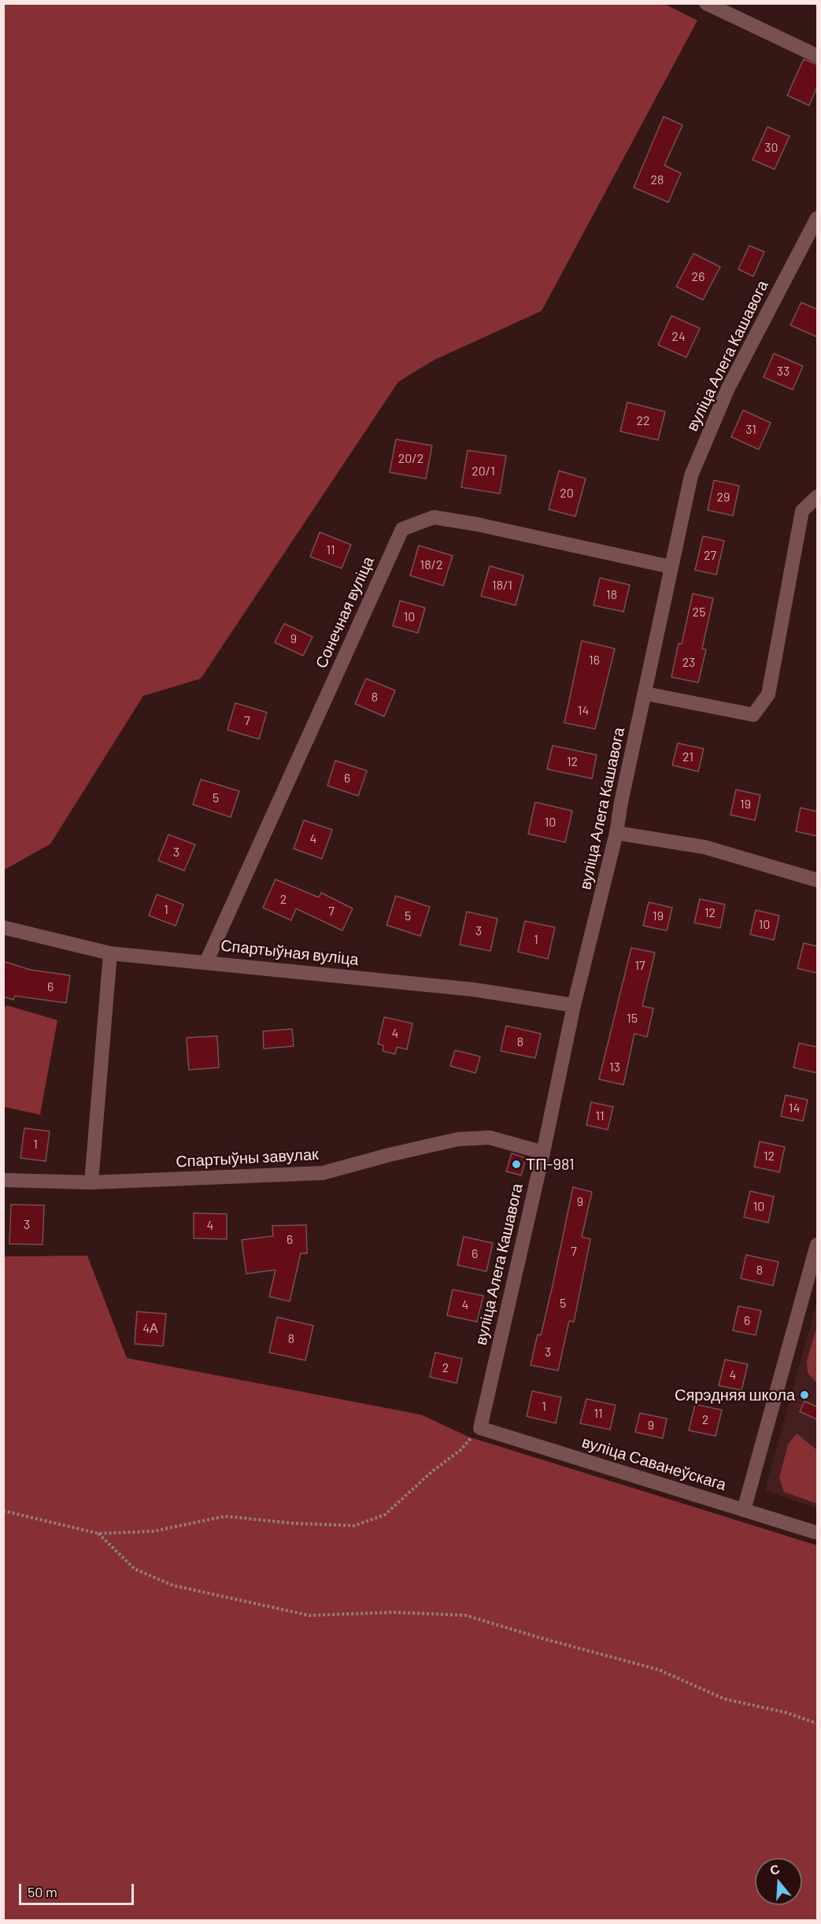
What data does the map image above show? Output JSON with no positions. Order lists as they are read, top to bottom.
{
  "streets": {
    "street": [
      "вуліца Алега Кашавога",
      "Сонечная вуліца",
      "Спартыўная вуліца",
      "Спартыўны завулак",
      "вуліца Саванеўскага"
    ]
  },
  "crossings": [
    ["вуліца Алега Кашавога", "Сонечная вуліца"],
    ["вуліца Алега Кашавога", "Спартыўная вуліца"],
    ["вуліца Алега Кашавога", "Спартыўны завулак"],
    ["вуліца Алега Кашавога", "вуліца Саванеўскага"],
    ["Сонечная вуліца", "Спартыўная вуліца"]
  ],
  "places": ["ТП-981", "Сярэдняя школа"],
  "house_numbers": [
    "30",
    "28",
    "26",
    "24",
    "33",
    "22",
    "31",
    "20/2",
    "20/1",
    "20",
    "29",
    "11",
    "27",
    "18/2",
    "18/1",
    "18",
    "25",
    "10",
    "9",
    "16",
    "23",
    "8",
    "14",
    "7",
    "21",
    "12",
    "6",
    "5",
    "19",
    "10",
    "4",
    "3",
    "2",
    "1",
    "7",
    "12",
    "5",
    "19",
    "10",
    "3",
    "1",
    "17",
    "6",
    "15",
    "4",
    "8",
    "13",
    "14",
    "11",
    "1",
    "12",
    "9",
    "10",
    "3",
    "4",
    "6",
    "7",
    "6",
    "8",
    "5",
    "4",
    "6",
    "4А",
    "8",
    "3",
    "2",
    "4",
    "1",
    "11",
    "2",
    "9"
  ],
  "scale_bar": "50 m",
  "north": "top"
}
